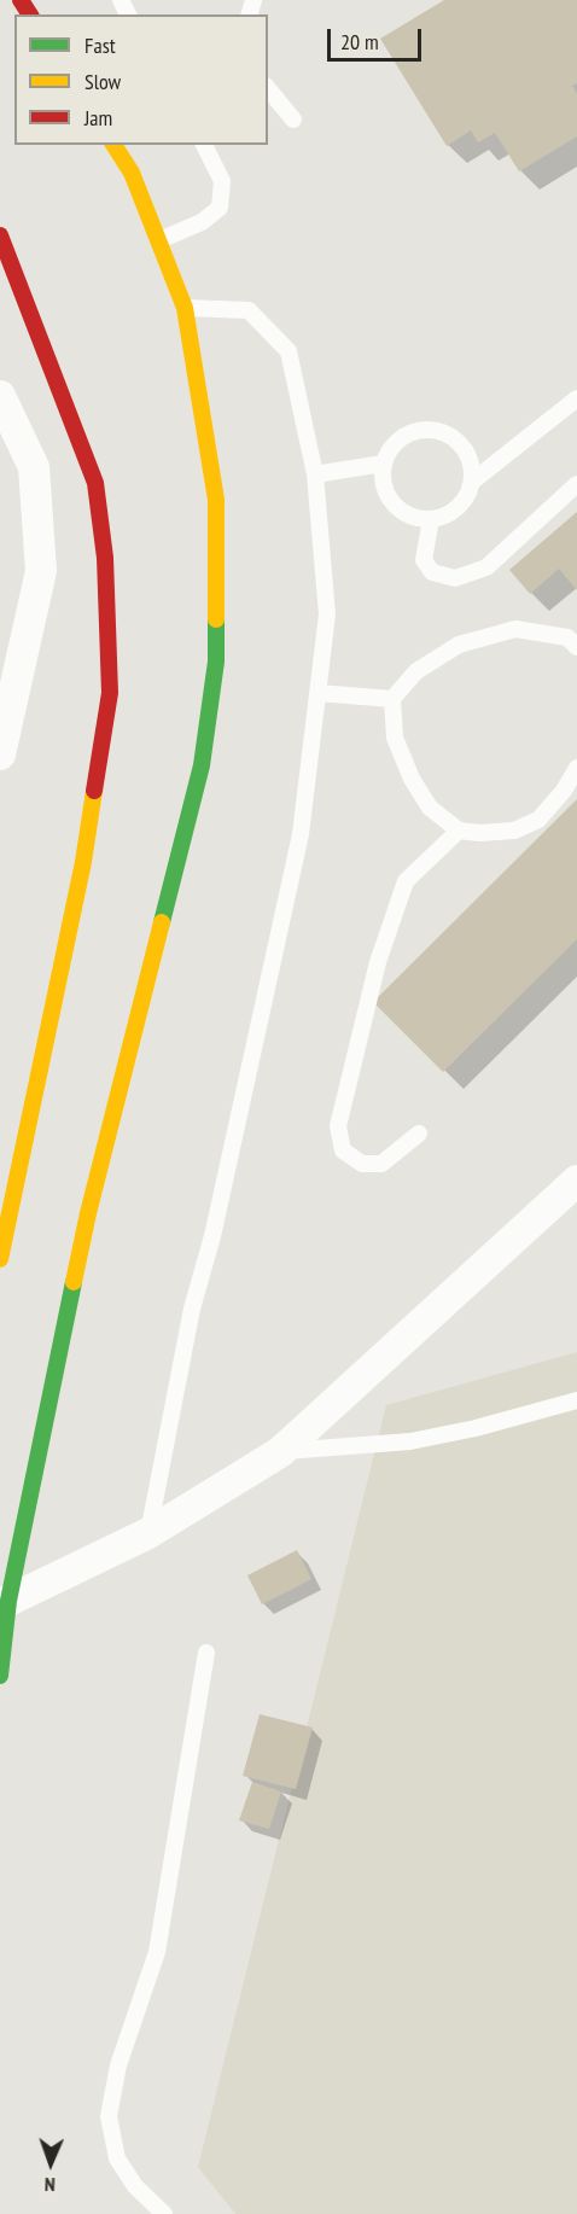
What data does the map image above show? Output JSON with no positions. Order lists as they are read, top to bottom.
{
  "legend": ["Fast", "Slow", "Jam"],
  "scale_bar": "20 m",
  "north": "bottom"
}
